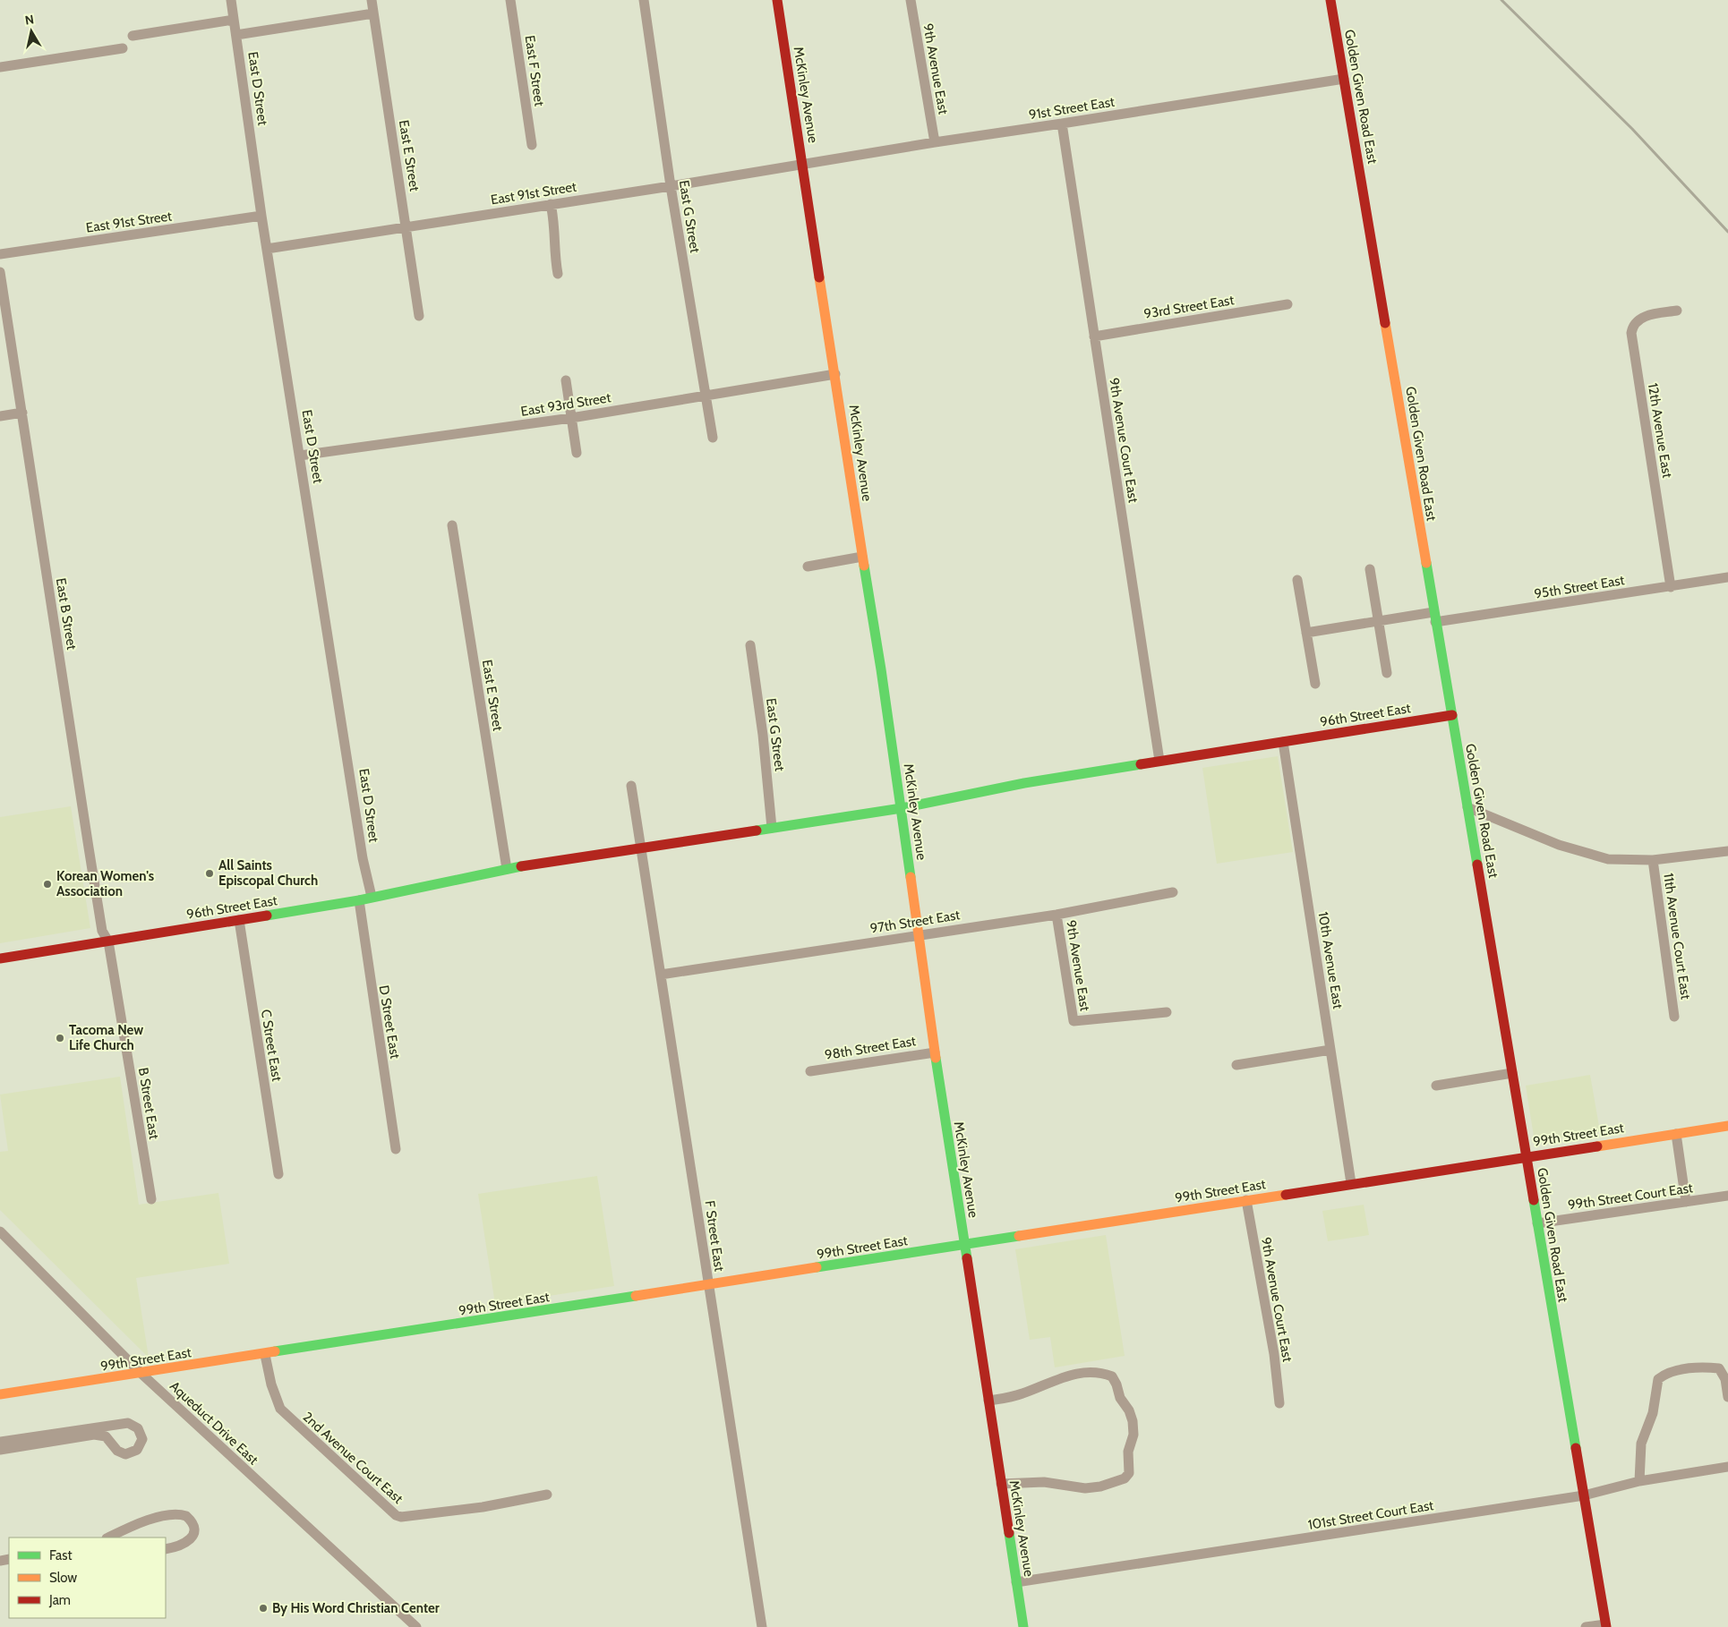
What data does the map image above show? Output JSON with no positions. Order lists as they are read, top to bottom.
{
  "streets": {
    "street": [
      "9th Avenue East",
      "East F Street",
      "East D Street",
      "McKinley Avenue",
      "Golden Given Road East",
      "91st Street East",
      "East E Street",
      "East 91st Street",
      "East G Street",
      "93rd Street East",
      "East 93rd Street",
      "12th Avenue East",
      "9th Avenue Court East",
      "95th Street East",
      "East B Street",
      "96th Street East",
      "97th Street East",
      "11th Avenue Court East",
      "10th Avenue East",
      "D Street East",
      "C Street East",
      "98th Street East",
      "B Street East",
      "99th Street East",
      "99th Street Court East",
      "F Street East",
      "Aqueduct Drive East",
      "2nd Avenue Court East",
      "101st Street Court East"
    ]
  },
  "crossings": [
    ["9th Avenue East", "91st Street East"],
    ["9th Avenue East", "97th Street East"],
    ["East D Street", "East 91st Street"],
    ["East D Street", "East 93rd Street"],
    ["East D Street", "96th Street East"],
    ["McKinley Avenue", "91st Street East"],
    ["McKinley Avenue", "East 91st Street"],
    ["McKinley Avenue", "East 93rd Street"],
    ["McKinley Avenue", "96th Street East"],
    ["McKinley Avenue", "97th Street East"],
    ["McKinley Avenue", "98th Street East"],
    ["McKinley Avenue", "99th Street East"],
    ["McKinley Avenue", "101st Street Court East"],
    ["Golden Given Road East", "91st Street East"],
    ["Golden Given Road East", "95th Street East"],
    ["Golden Given Road East", "96th Street East"],
    ["Golden Given Road East", "99th Street East"],
    ["Golden Given Road East", "99th Street Court East"],
    ["Golden Given Road East", "101st Street Court East"],
    ["91st Street East", "East 91st Street"],
    ["91st Street East", "9th Avenue Court East"],
    ["East E Street", "East 91st Street"],
    ["East E Street", "96th Street East"],
    ["East 91st Street", "East G Street"],
    ["East G Street", "East 93rd Street"],
    ["East G Street", "96th Street East"],
    ["93rd Street East", "9th Avenue Court East"],
    ["12th Avenue East", "95th Street East"],
    ["9th Avenue Court East", "96th Street East"],
    ["9th Avenue Court East", "99th Street East"],
    ["East B Street", "96th Street East"],
    ["East B Street", "B Street East"],
    ["96th Street East", "10th Avenue East"],
    ["96th Street East", "D Street East"],
    ["96th Street East", "C Street East"],
    ["96th Street East", "F Street East"],
    ["97th Street East", "F Street East"],
    ["10th Avenue East", "99th Street East"],
    ["99th Street East", "F Street East"],
    ["99th Street East", "Aqueduct Drive East"],
    ["99th Street East", "2nd Avenue Court East"]
  ],
  "places": [
    "All Saints Episcopal Church",
    "Korean Women's Association",
    "Tacoma New Life Church",
    "By His Word Christian Center"
  ],
  "legend": ["Fast", "Slow", "Jam"],
  "north": "top"
}
